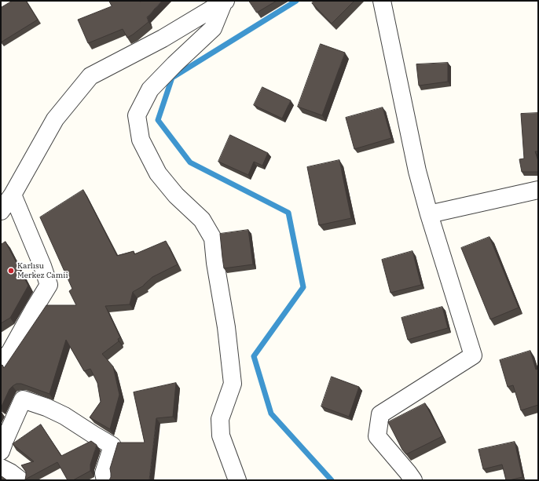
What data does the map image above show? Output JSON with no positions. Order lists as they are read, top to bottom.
{
  "places": ["Karlısu Merkez Camii"]
}
